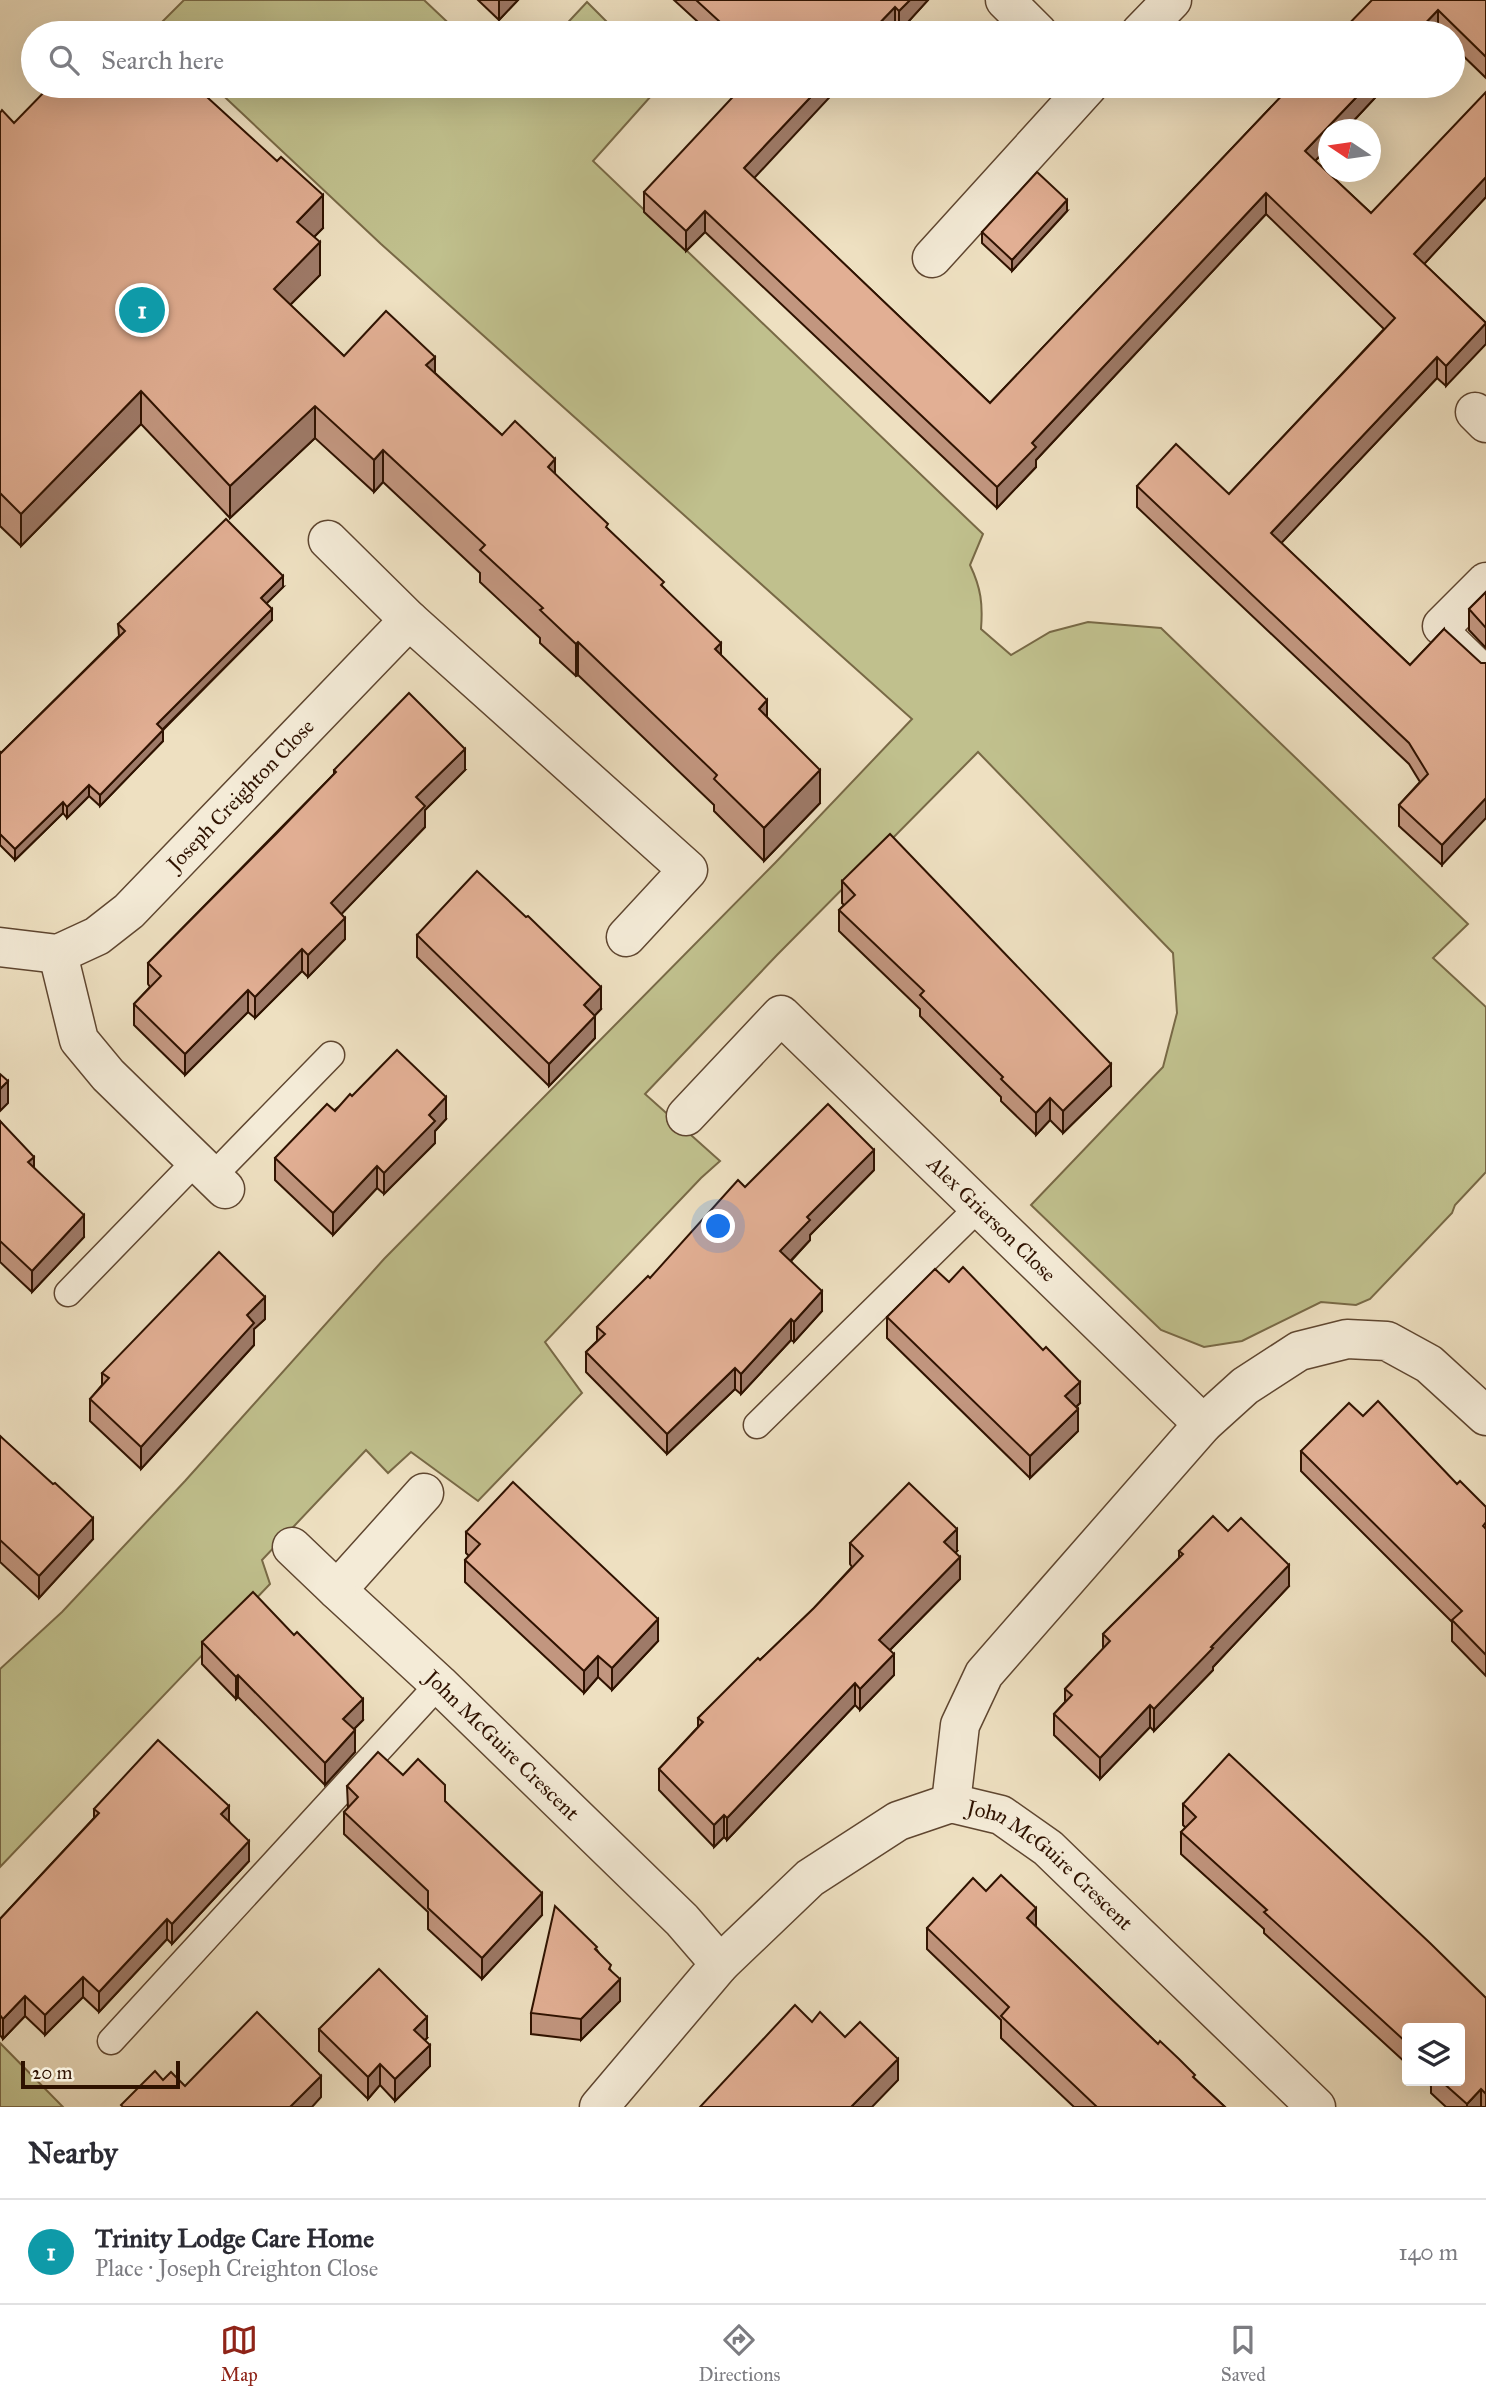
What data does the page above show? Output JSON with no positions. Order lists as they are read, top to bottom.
{
  "streets": {
    "street": ["Joseph Creighton Close", "Alex Grierson Close", "John McGuire Crescent"]
  },
  "scale_bar": "20 m",
  "north": "left",
  "page": {
    "search": "Search here",
    "pins": "1",
    "scale": "20 m",
    "heading": "Nearby",
    "list": [
      {
        "mark": "1",
        "name": "Trinity Lodge Care Home",
        "note": "Place · Joseph Creighton Close",
        "value": "140 m"
      }
    ],
    "nav": ["Map", "Directions", "Saved"]
  }
}
